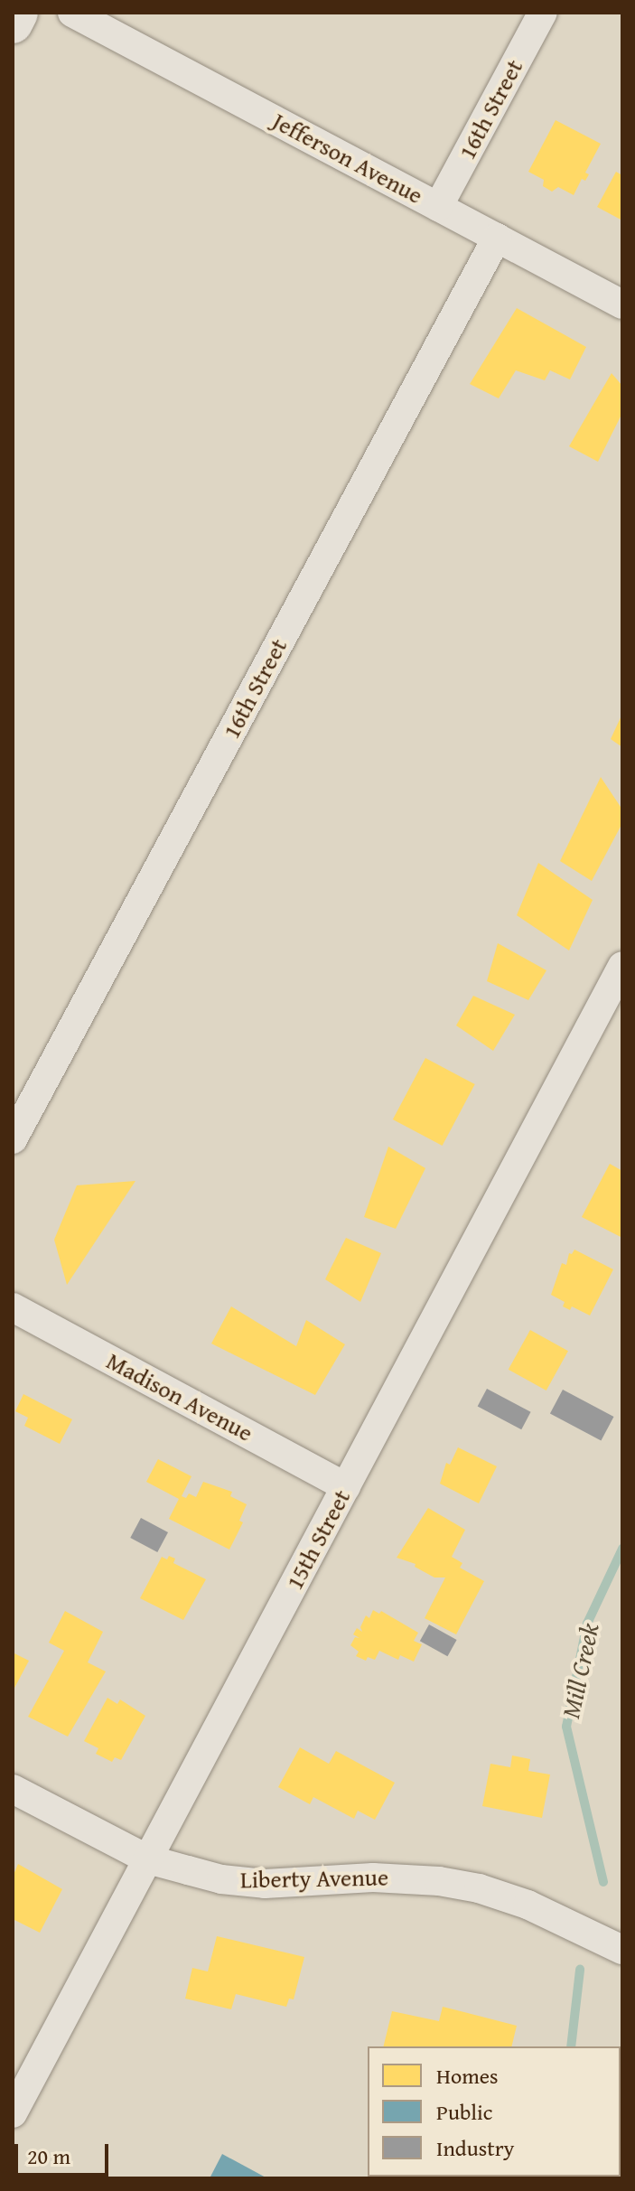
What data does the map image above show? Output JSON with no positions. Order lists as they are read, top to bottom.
{
  "streets": {
    "street": [
      "16th Street",
      "Jefferson Avenue",
      "Madison Avenue",
      "15th Street",
      "Liberty Avenue"
    ]
  },
  "crossings": [
    ["16th Street", "Jefferson Avenue"],
    ["Madison Avenue", "15th Street"],
    ["15th Street", "Liberty Avenue"]
  ],
  "water": ["Mill Creek"],
  "legend": ["Homes", "Public", "Industry"],
  "scale_bar": "20 m"
}
